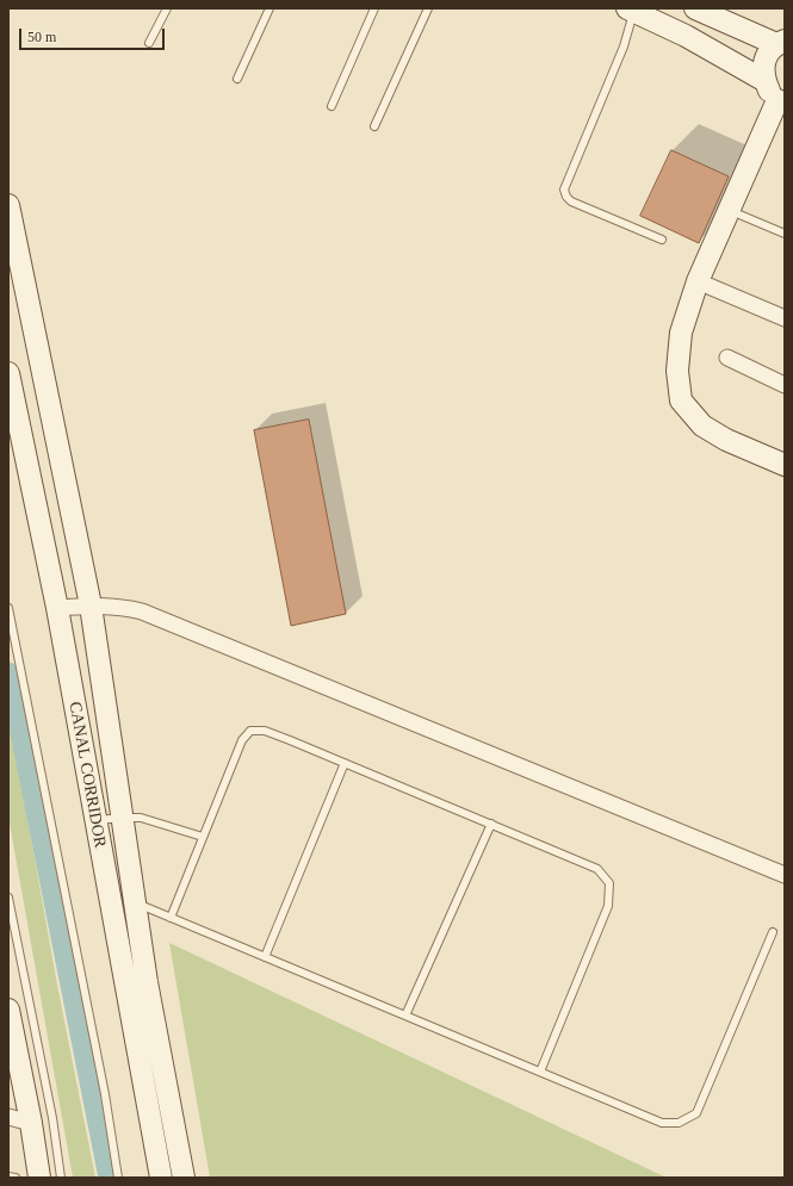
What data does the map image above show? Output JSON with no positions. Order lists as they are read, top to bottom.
{
  "streets": {
    "street": ["CANAL CORRIDOR"]
  },
  "scale_bar": "50 m"
}
